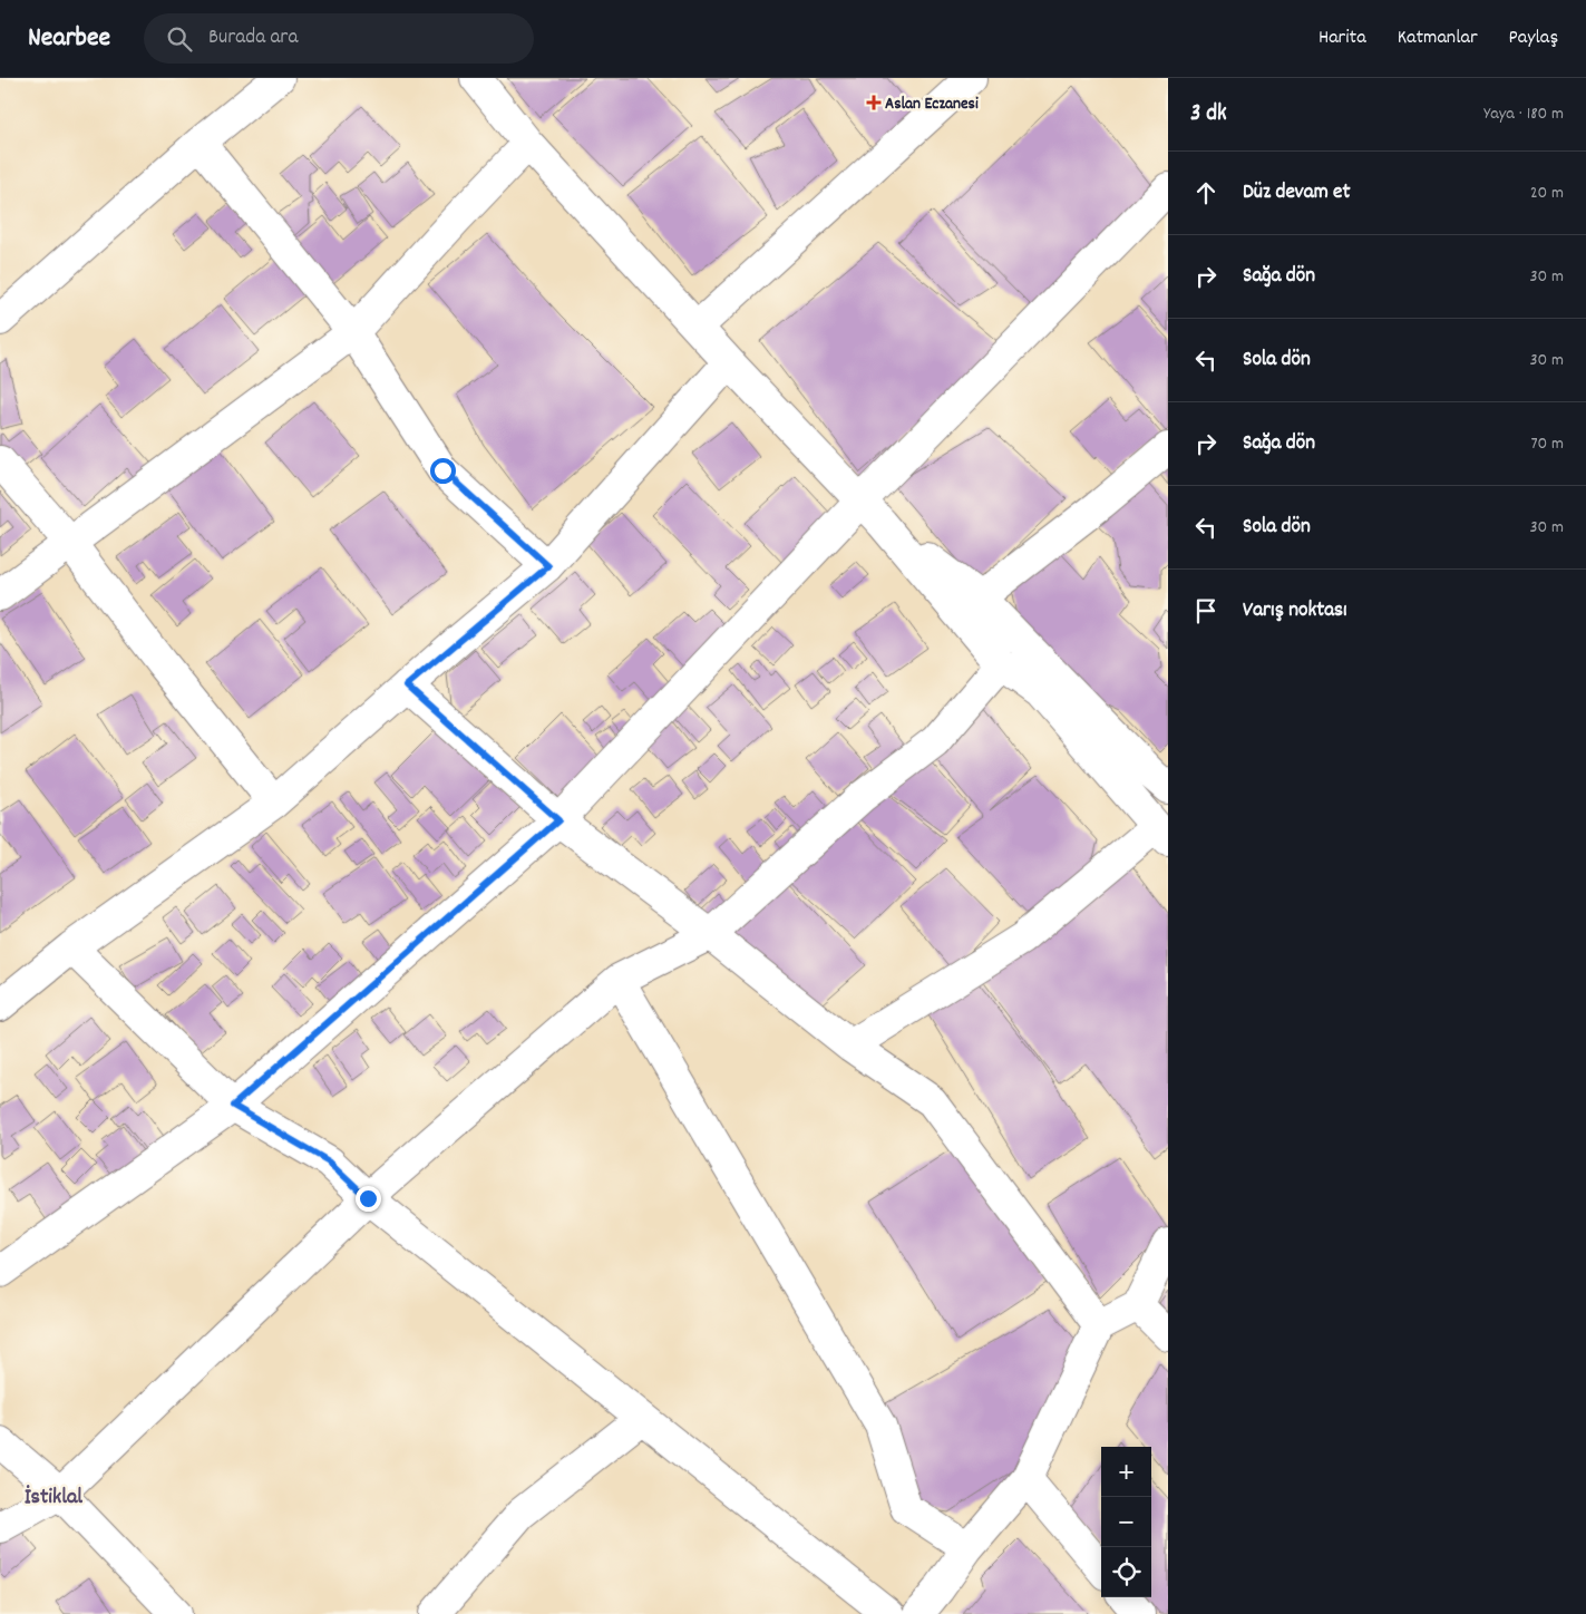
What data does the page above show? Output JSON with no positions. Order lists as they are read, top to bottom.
{
  "districts": ["İstiklal"],
  "places": {
    "health": ["Aslan Eczanesi"]
  },
  "page": {
    "header": "Nearbee",
    "search": "Burada ara",
    "nav": ["Harita", "Katmanlar", "Paylaş"],
    "heading": ["3 dk", "Yaya · 180 m"],
    "list": [
      ["Düz devam et", "20 m"],
      ["Sağa dön", "30 m"],
      ["Sola dön", "30 m"],
      ["Sağa dön", "70 m"],
      ["Sola dön", "30 m"],
      "Varış noktası"
    ],
    "map_buttons": ["+", "−"]
  }
}
